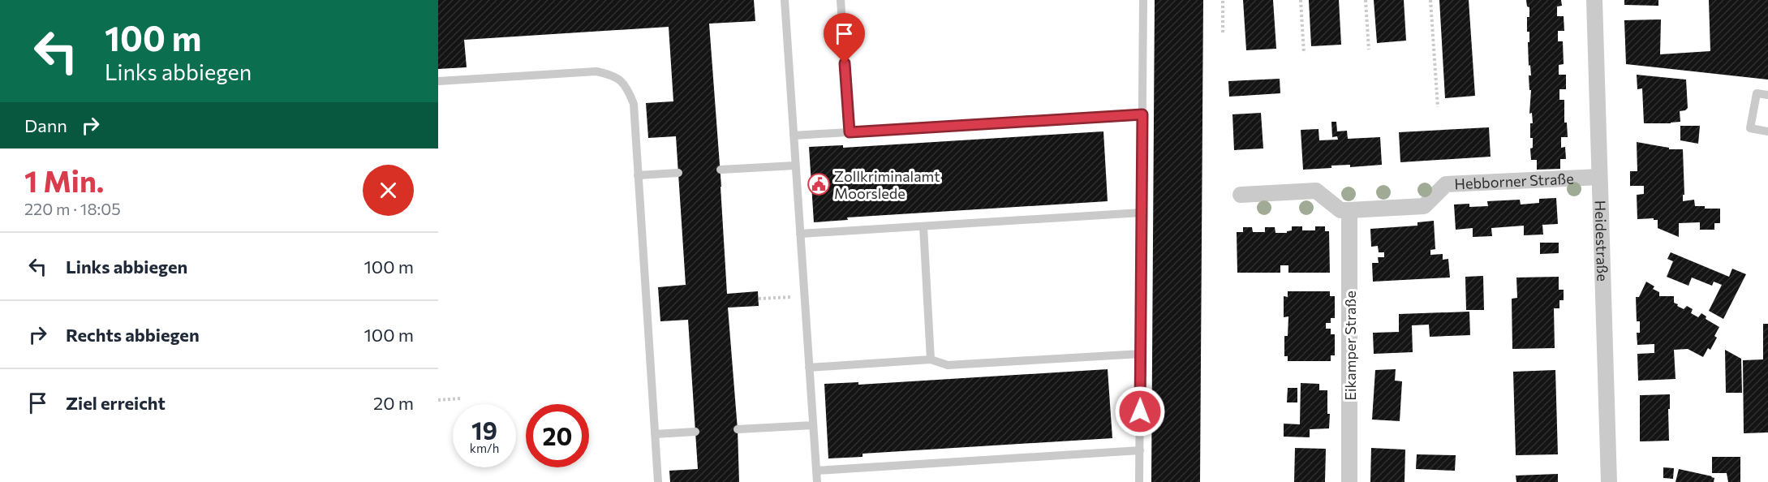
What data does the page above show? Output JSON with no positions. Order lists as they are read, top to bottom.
{
  "streets": {
    "street": ["Hebborner Straße", "Heidestraße", "Eikamper Straße"]
  },
  "crossings": [
    ["Hebborner Straße", "Heidestraße"],
    ["Hebborner Straße", "Eikamper Straße"]
  ],
  "places": {
    "public building": ["Zollkriminalamt Moorslede"]
  },
  "page": {
    "turn": ["100 m", "Links abbiegen"],
    "then": "Dann",
    "heading": ["1 Min.", "220 m · 18:05"],
    "list": [
      {
        "name": "Links abbiegen",
        "value": "100 m"
      },
      {
        "name": "Rechts abbiegen",
        "value": "100 m"
      },
      {
        "name": "Ziel erreicht",
        "value": "20 m"
      }
    ],
    "speed": "19 km/h",
    "limit": "20"
  }
}
